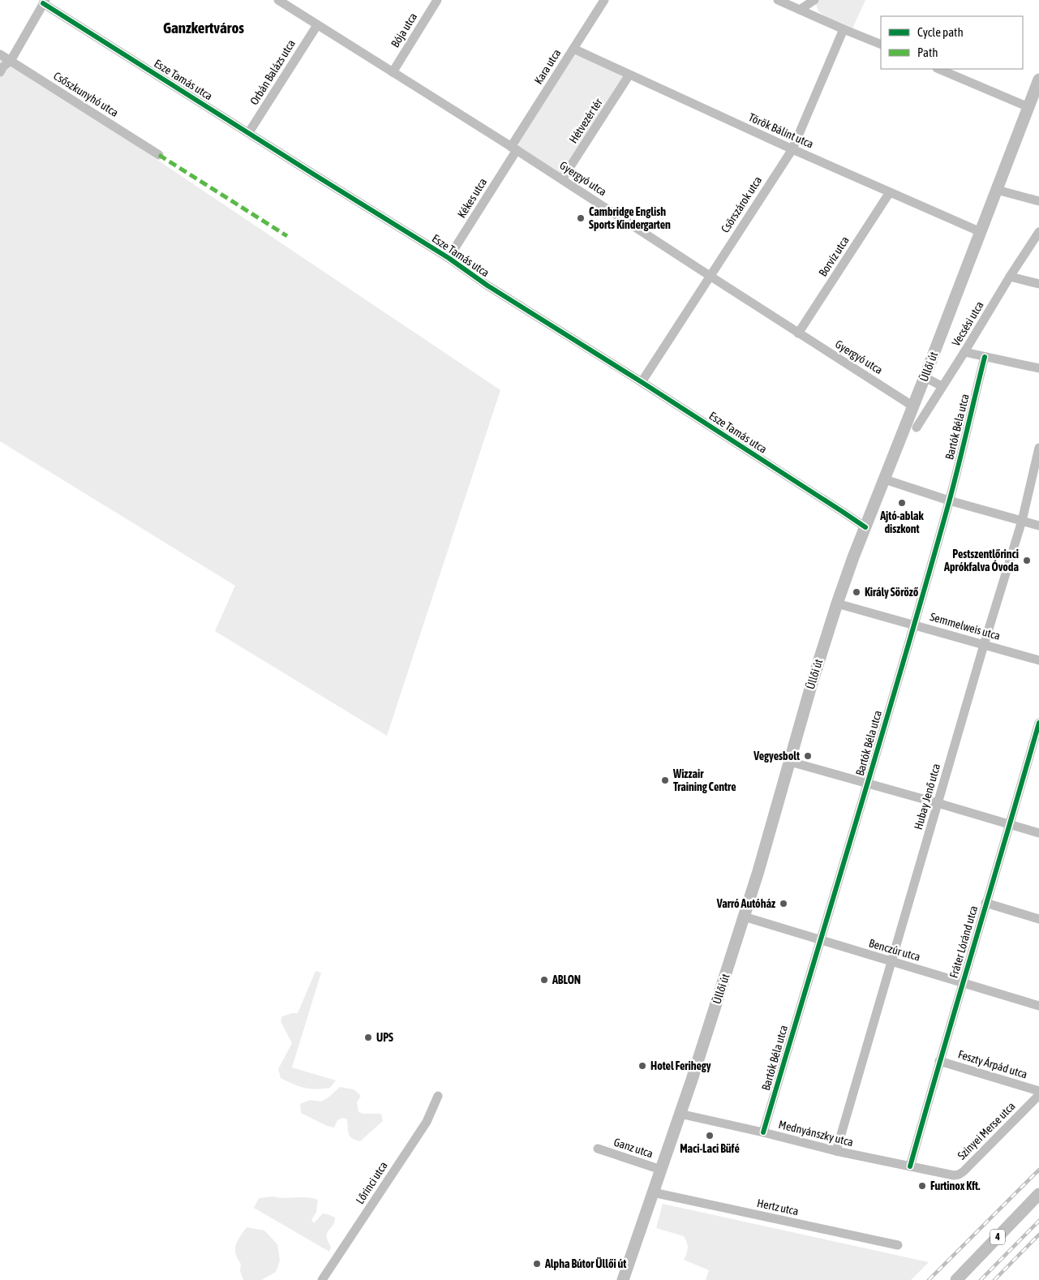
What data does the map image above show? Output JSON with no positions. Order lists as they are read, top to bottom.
{
  "streets": {
    "main road": ["Üllői út", "4"],
    "street": [
      "Bója utca",
      "Kara utca",
      "Orbán Balázs utca",
      "Esze Tamás utca",
      "Csőszkunyhó utca",
      "Hétvezér tér",
      "Török Bálint utca",
      "Gyergyó utca",
      "Kékes utca",
      "Csörszárok utca",
      "Borvíz utca",
      "Vecsési utca",
      "Bartók Béla utca",
      "Semmelweis utca",
      "Hubay Jenő utca",
      "Fráter Lóránd utca",
      "Benczúr utca",
      "Feszty Árpád utca",
      "Szinyei Merse utca",
      "Mednyánszky utca",
      "Ganz utca",
      "Lőrinci utca",
      "Hertz utca"
    ]
  },
  "crossings": [
    ["Bója utca", "Gyergyó utca"],
    ["Kara utca", "Török Bálint utca"],
    ["Kara utca", "Gyergyó utca"],
    ["Kara utca", "Kékes utca"],
    ["Orbán Balázs utca", "Esze Tamás utca"],
    ["Orbán Balázs utca", "Gyergyó utca"],
    ["Esze Tamás utca", "Kékes utca"],
    ["Esze Tamás utca", "Csörszárok utca"],
    ["Esze Tamás utca", "Üllői út"],
    ["Hétvezér tér", "Török Bálint utca"],
    ["Hétvezér tér", "Gyergyó utca"],
    ["Török Bálint utca", "Csörszárok utca"],
    ["Török Bálint utca", "Borvíz utca"],
    ["Török Bálint utca", "Üllői út"],
    ["Gyergyó utca", "Kékes utca"],
    ["Gyergyó utca", "Csörszárok utca"],
    ["Gyergyó utca", "Borvíz utca"],
    ["Gyergyó utca", "Üllői út"],
    ["Üllői út", "Semmelweis utca"],
    ["Üllői út", "Benczúr utca"],
    ["Üllői út", "Mednyánszky utca"],
    ["Üllői út", "Ganz utca"],
    ["Üllői út", "Hertz utca"],
    ["Bartók Béla utca", "Semmelweis utca"],
    ["Bartók Béla utca", "Benczúr utca"],
    ["Bartók Béla utca", "Mednyánszky utca"],
    ["Semmelweis utca", "Hubay Jenő utca"],
    ["Hubay Jenő utca", "Benczúr utca"],
    ["Hubay Jenő utca", "Mednyánszky utca"],
    ["Fráter Lóránd utca", "Benczúr utca"],
    ["Fráter Lóránd utca", "Feszty Árpád utca"],
    ["Fráter Lóránd utca", "Mednyánszky utca"],
    ["Szinyei Merse utca", "Mednyánszky utca"]
  ],
  "districts": ["Ganzkertváros"],
  "places": [
    "Cambridge English Sports Kindergarten",
    "Ajtó-ablak diszkont",
    "Pestszentlőrinci Aprókfalva Óvoda",
    "Király Söröző",
    "Vegyesbolt",
    "Wizzair Training Centre",
    "Varró Autóház",
    "ABLON",
    "UPS",
    "Hotel Ferihegy",
    "Maci-Laci Büfé",
    "Furtinox Kft.",
    "Alpha Bútor Üllői út"
  ],
  "legend": ["Cycle path", "Path"]
}
